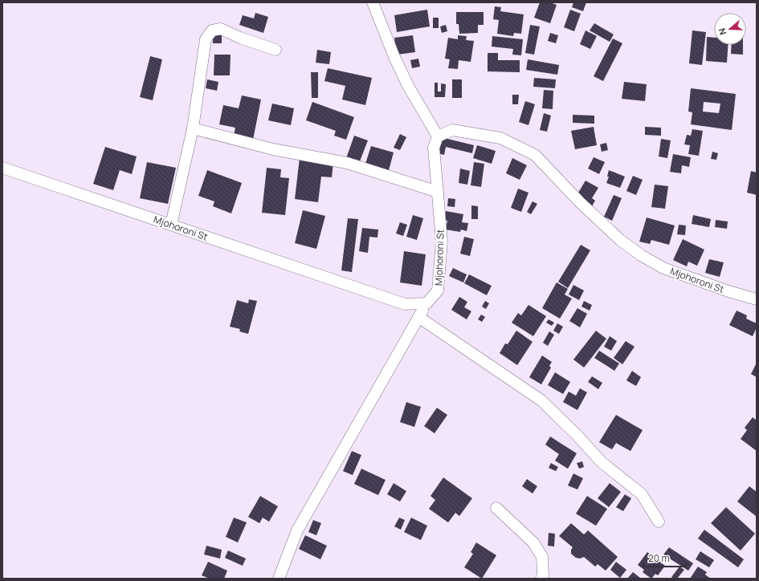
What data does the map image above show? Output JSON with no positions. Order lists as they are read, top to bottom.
{
  "streets": {
    "street": ["Mjohoroni St"]
  },
  "scale_bar": "20 m",
  "north": "left"
}
